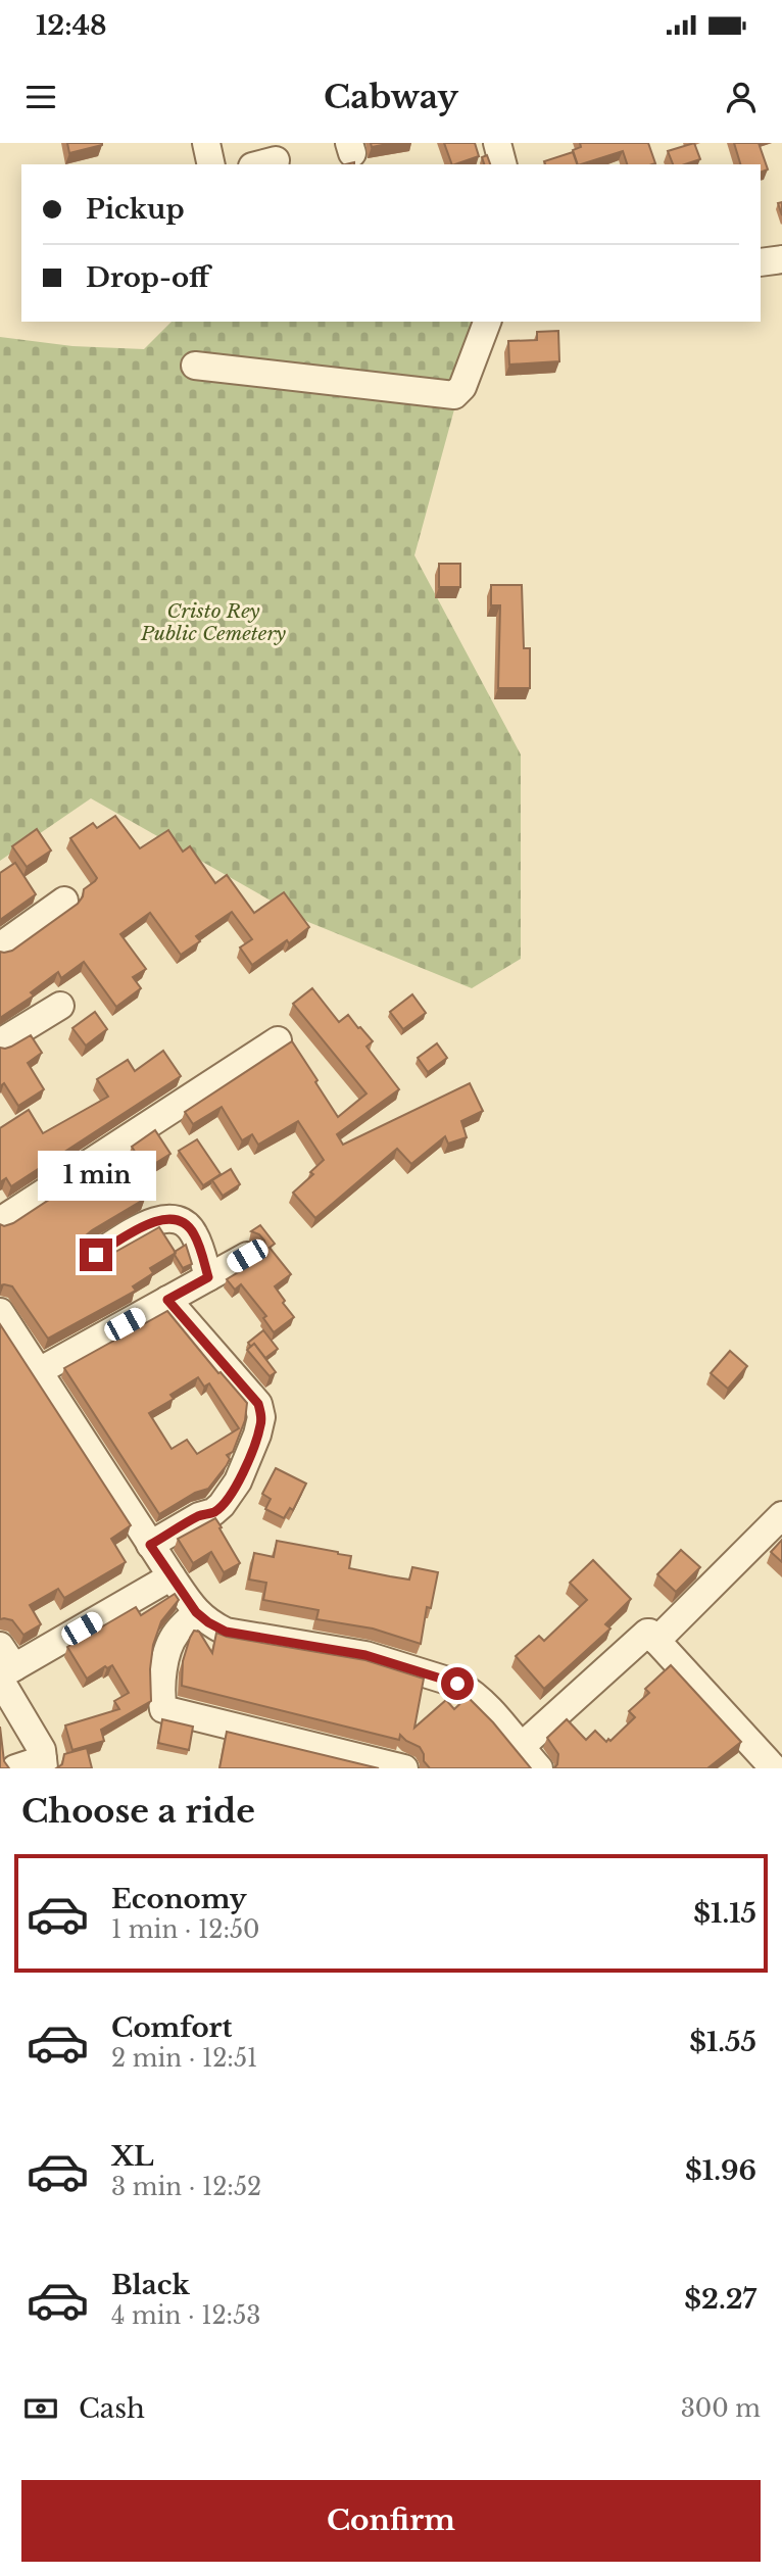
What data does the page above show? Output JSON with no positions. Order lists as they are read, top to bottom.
{
  "parks": ["Cristo Rey Public Cemetery"],
  "page": {
    "status": "12:48",
    "header": "Cabway",
    "banner": ["Pickup", "Drop-off"],
    "bubble": "1 min",
    "heading": "Choose a ride",
    "list": [
      {
        "name": "Economy",
        "note": "1 min · 12:50",
        "value": "$1.15"
      },
      {
        "name": "Comfort",
        "note": "2 min · 12:51",
        "value": "$1.55"
      },
      {
        "name": "XL",
        "note": "3 min · 12:52",
        "value": "$1.96"
      },
      {
        "name": "Black",
        "note": "4 min · 12:53",
        "value": "$2.27"
      }
    ],
    "pay": ["Cash", "300 m"],
    "buttons": "Confirm"
  }
}
